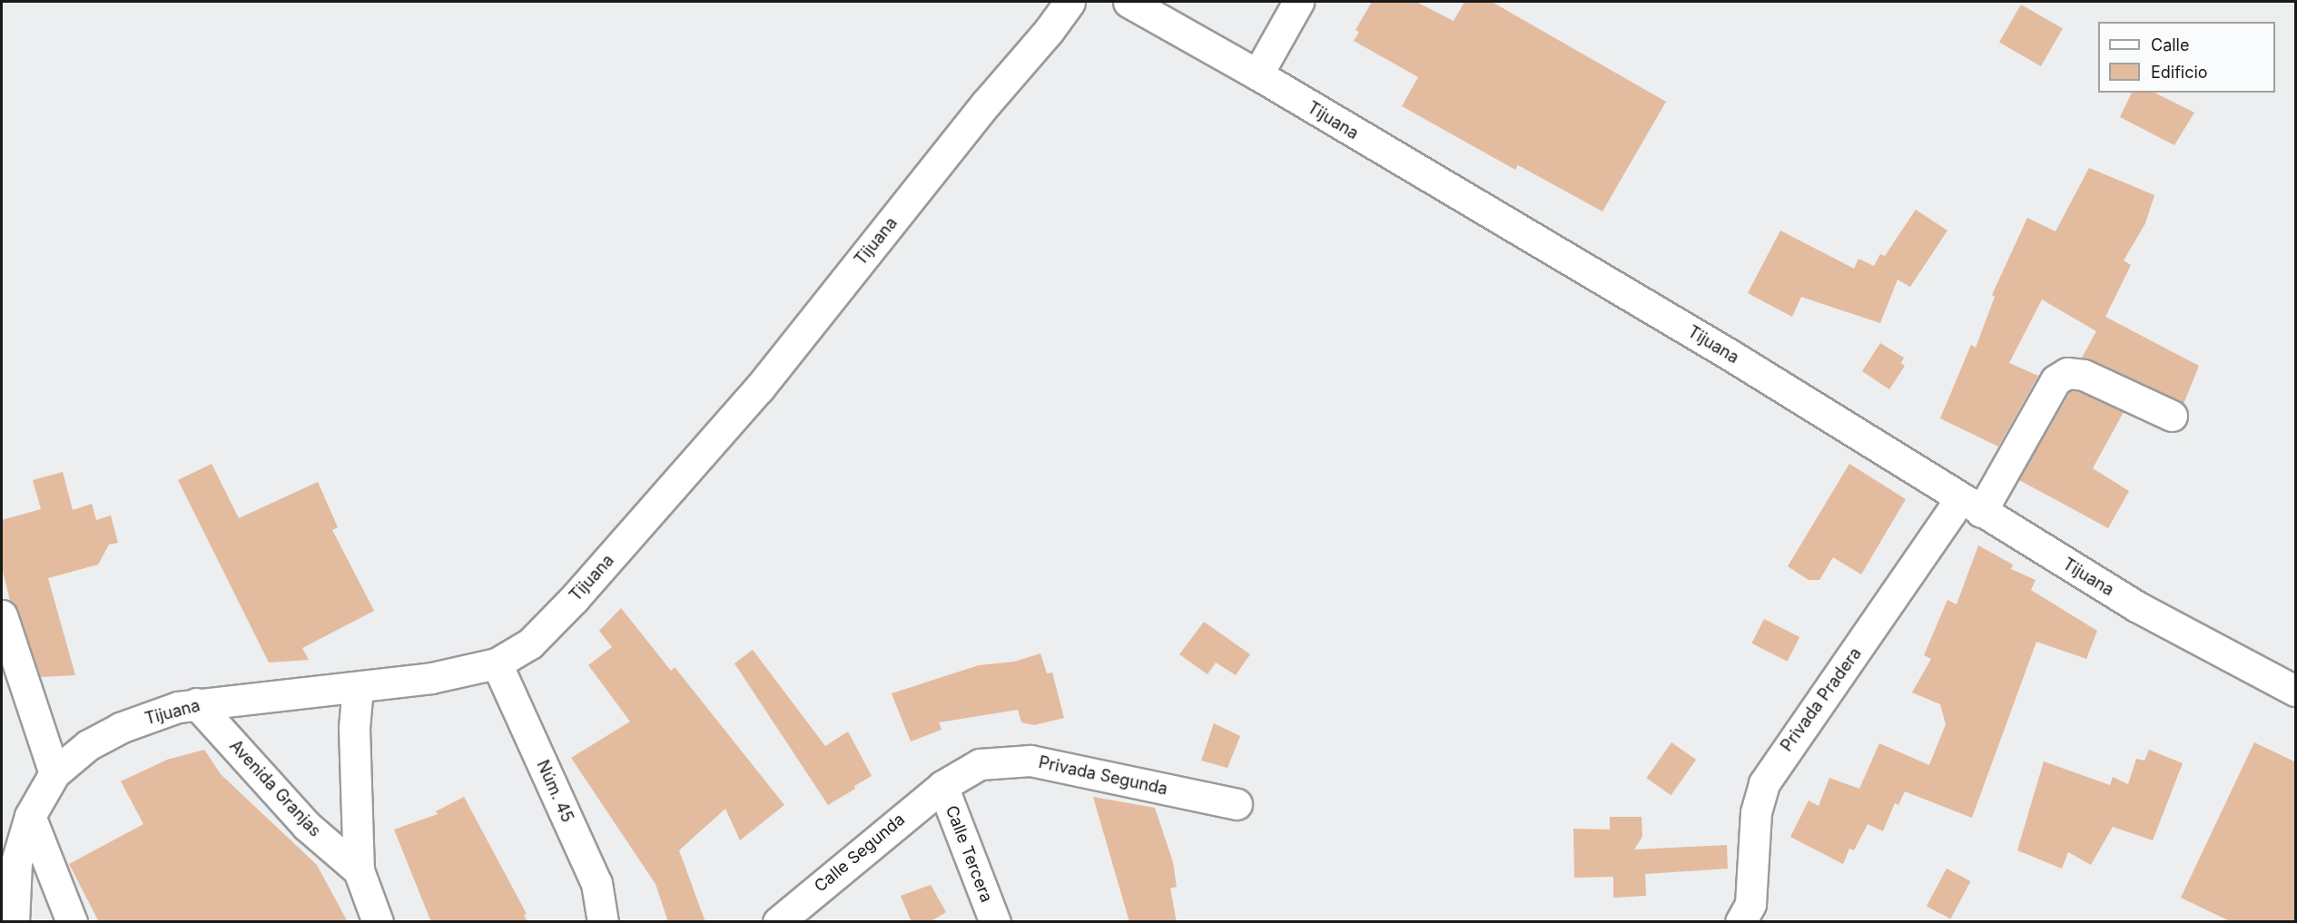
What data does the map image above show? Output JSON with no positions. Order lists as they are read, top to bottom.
{
  "streets": {
    "street": [
      "Tijuana",
      "Privada Pradera",
      "Privada Segunda",
      "Avenida Granjas",
      "Núm. 45",
      "Calle Segunda",
      "Calle Tercera"
    ]
  },
  "crossings": [
    ["Tijuana", "Privada Pradera"],
    ["Tijuana", "Avenida Granjas"],
    ["Tijuana", "Núm. 45"],
    ["Privada Segunda", "Calle Segunda"],
    ["Privada Segunda", "Calle Tercera"],
    ["Calle Segunda", "Calle Tercera"]
  ],
  "legend": ["Calle", "Edificio"]
}
